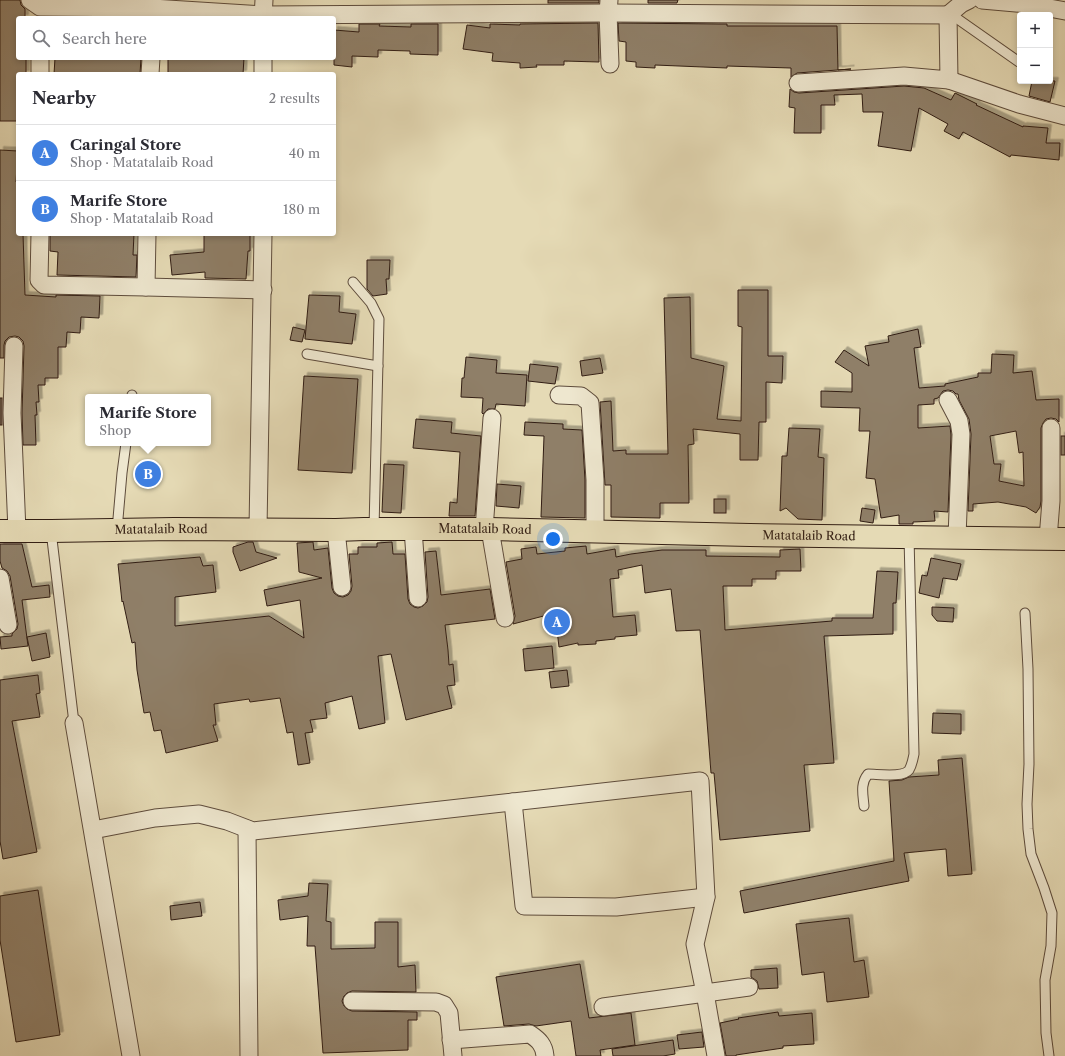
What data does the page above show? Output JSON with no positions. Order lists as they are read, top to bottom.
{
  "streets": {
    "main road": ["Matatalaib Road"]
  },
  "page": {
    "map_buttons": ["+", "−"],
    "search": "Search here",
    "heading": ["Nearby", "2 results"],
    "list": [
      {
        "mark": "A",
        "name": "Caringal Store",
        "note": "Shop · Matatalaib Road",
        "value": "40 m"
      },
      {
        "mark": "B",
        "name": "Marife Store",
        "note": "Shop · Matatalaib Road",
        "value": "180 m"
      }
    ],
    "popup": ["Marife Store", "Shop"],
    "pins": ["B", "A"]
  }
}
